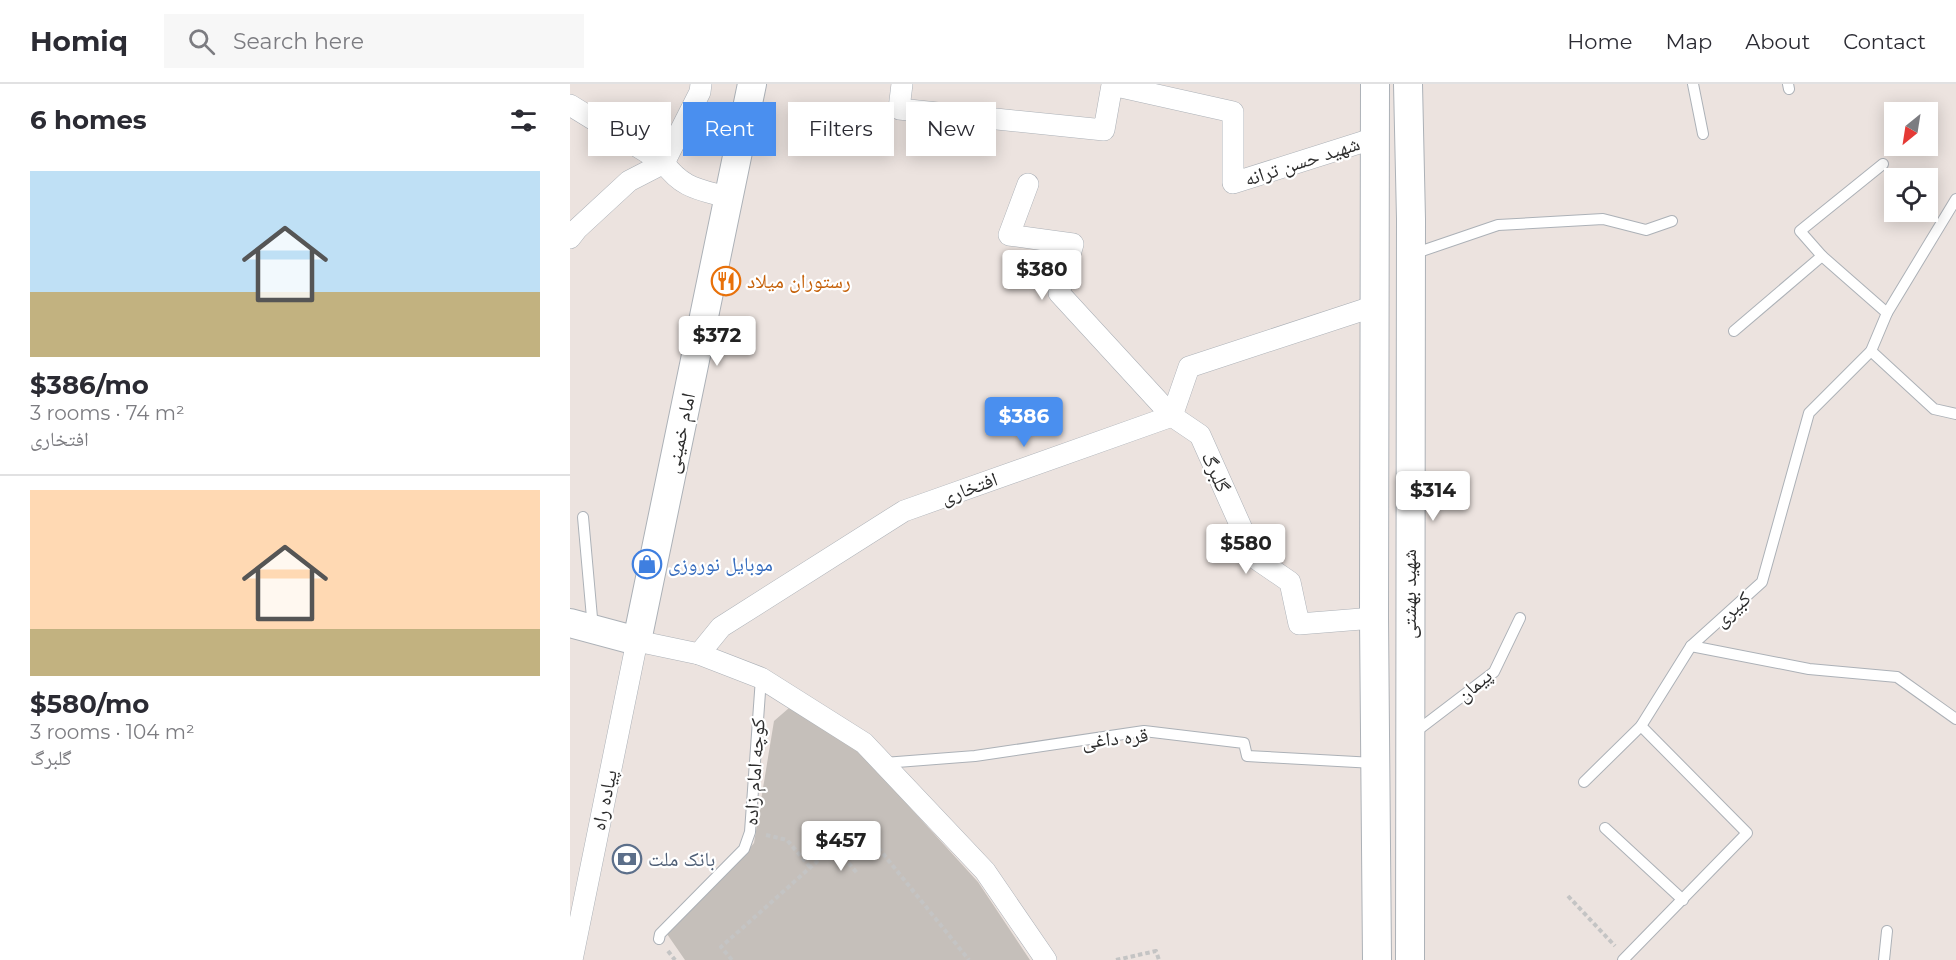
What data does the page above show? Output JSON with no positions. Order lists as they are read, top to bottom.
{
  "streets": {
    "main road": ["امام خمینی", "شهید بهشتی"],
    "street": [
      "شهید حسن ترانه",
      "گلبرگ",
      "افتخاری",
      "پیاده راه"
    ],
    "lane": [
      "کبیری",
      "پیمان",
      "قره داغی",
      "کوچه امام زاده"
    ]
  },
  "crossings": [
    ["شهید حسن ترانه", "شهید بهشتی"],
    ["امام خمینی", "پیاده راه"],
    ["گلبرگ", "افتخاری"],
    ["گلبرگ", "شهید بهشتی"],
    ["شهید بهشتی", "پیمان"],
    ["شهید بهشتی", "قره داغی"]
  ],
  "places": {
    "restaurant": ["رستوران میلاد"],
    "shop": ["موبایل نوروزی"],
    "bank": ["بانک ملت"]
  },
  "north": "bottom left",
  "page": {
    "header": "Homiq",
    "search": "Search here",
    "nav": [
      "Home",
      "Map",
      "About",
      "Contact"
    ],
    "heading": "6 homes",
    "chip": [
      "Buy",
      "Rent",
      "Filters",
      "New"
    ],
    "list": [
      {
        "name": "$386/mo",
        "note": "3 rooms · 74 m² · افتخاری"
      },
      {
        "name": "$580/mo",
        "note": "3 rooms · 104 m² · گلبرگ"
      }
    ],
    "price": [
      "$380",
      "$372",
      "$386",
      "$314",
      "$580",
      "$457"
    ]
  }
}
